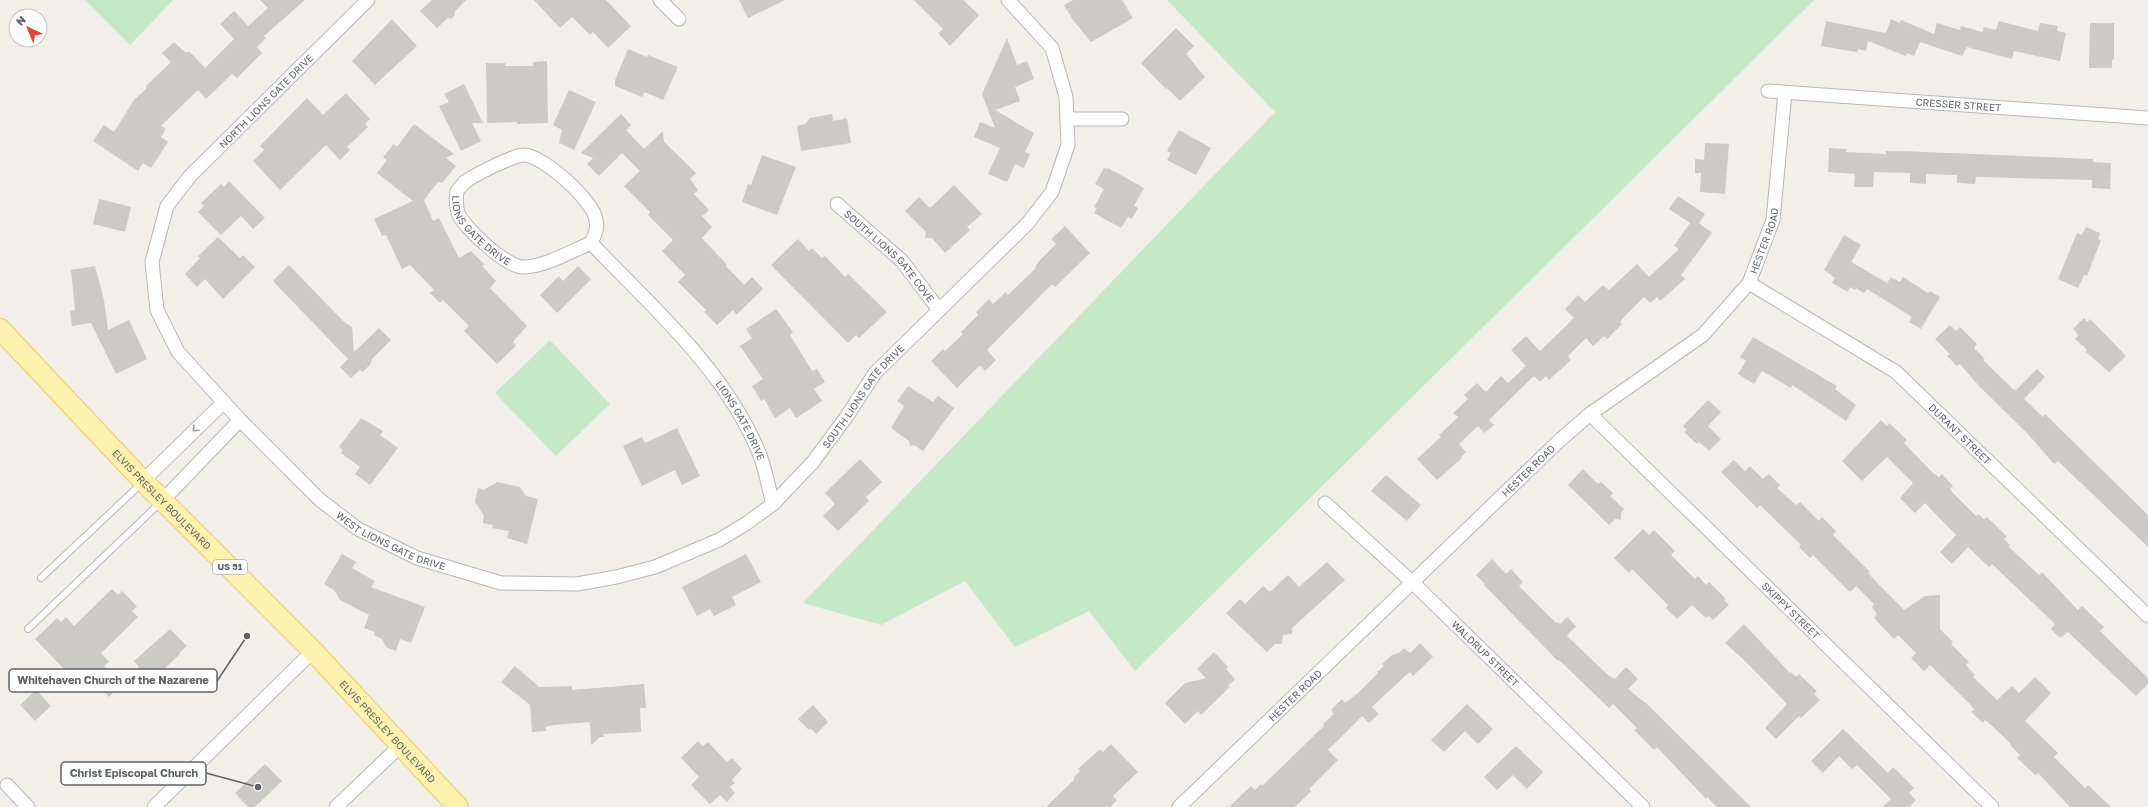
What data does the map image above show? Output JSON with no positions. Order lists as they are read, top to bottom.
{
  "streets": {
    "main road": ["ELVIS PRESLEY BOULEVARD", "US 51"],
    "street": [
      "NORTH LIONS GATE DRIVE",
      "CRESSER STREET",
      "LIONS GATE DRIVE",
      "HESTER ROAD",
      "SOUTH LIONS GATE COVE",
      "SOUTH LIONS GATE DRIVE",
      "DURANT STREET",
      "WEST LIONS GATE DRIVE",
      "SKIPPY STREET",
      "WALDRUP STREET"
    ]
  },
  "crossings": [
    ["NORTH LIONS GATE DRIVE", "WEST LIONS GATE DRIVE"],
    ["CRESSER STREET", "HESTER ROAD"],
    ["LIONS GATE DRIVE", "SOUTH LIONS GATE DRIVE"],
    ["HESTER ROAD", "DURANT STREET"],
    ["HESTER ROAD", "SKIPPY STREET"],
    ["HESTER ROAD", "WALDRUP STREET"],
    ["SOUTH LIONS GATE COVE", "SOUTH LIONS GATE DRIVE"],
    ["SOUTH LIONS GATE DRIVE", "WEST LIONS GATE DRIVE"]
  ],
  "places": ["Whitehaven Church of the Nazarene", "Christ Episcopal Church"],
  "north": "top left"
}
